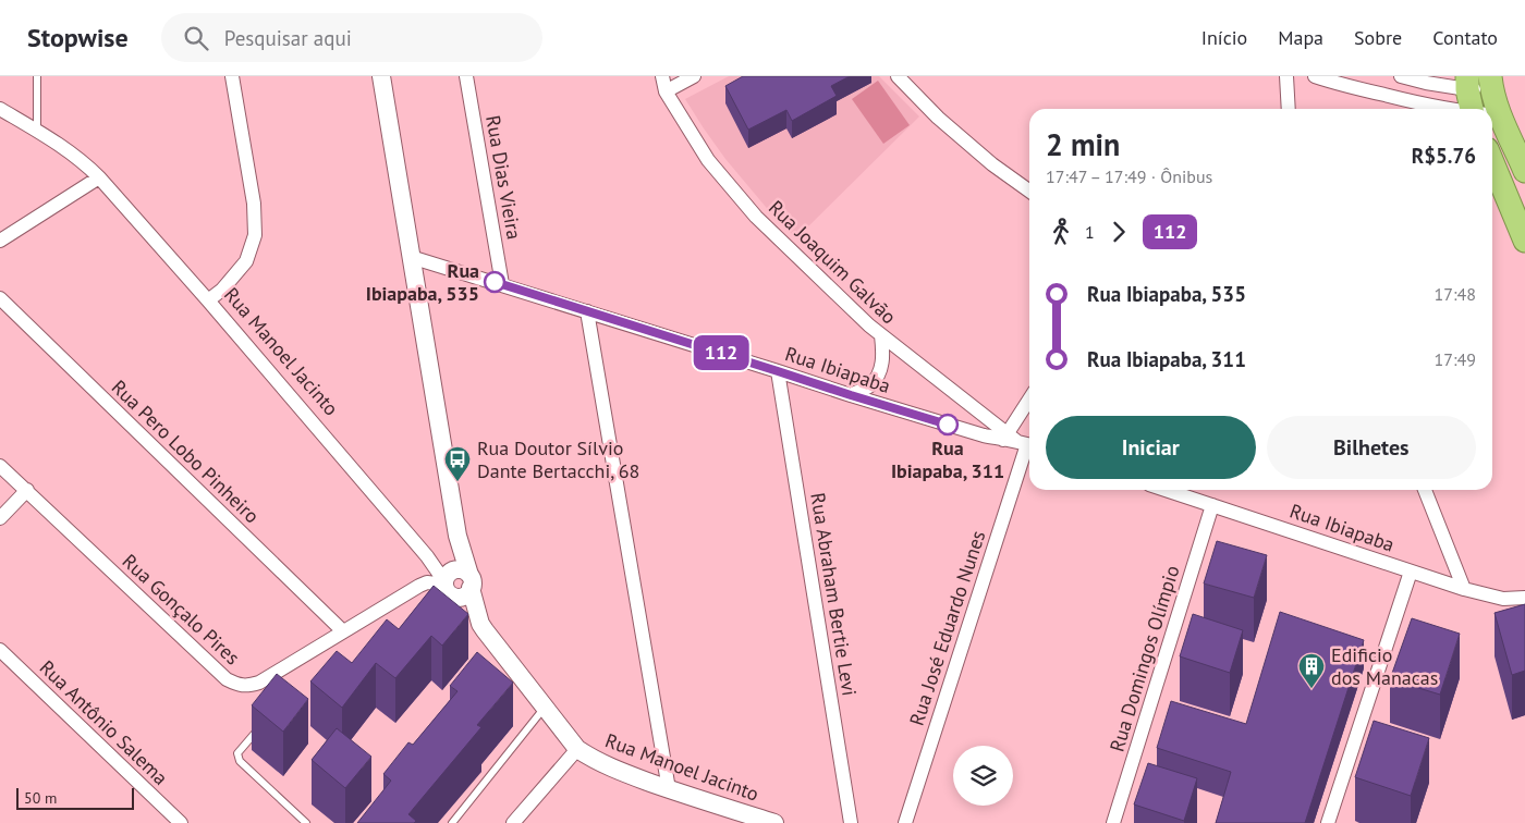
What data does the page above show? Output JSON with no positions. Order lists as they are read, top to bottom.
{
  "streets": {
    "street": [
      "Rua Dias Vieira",
      "Rua Joaquim Galvão",
      "Rua Manoel Jacinto",
      "Rua Ibiapaba",
      "Rua Pero Lobo Pinheiro",
      "Rua Abraham Bertie Levi",
      "Rua Gonçalo Pires",
      "Rua José Eduardo Nunes",
      "Rua Domingos Olímpio",
      "Rua Antônio Salema"
    ]
  },
  "crossings": [
    ["Rua Dias Vieira", "Rua Ibiapaba"],
    ["Rua Joaquim Galvão", "Rua Ibiapaba"],
    ["Rua Joaquim Galvão", "Rua José Eduardo Nunes"],
    ["Rua Manoel Jacinto", "Rua Gonçalo Pires"],
    ["Rua Ibiapaba", "Rua Abraham Bertie Levi"],
    ["Rua Ibiapaba", "Rua José Eduardo Nunes"],
    ["Rua Ibiapaba", "Rua Domingos Olímpio"],
    ["Rua Pero Lobo Pinheiro", "Rua Gonçalo Pires"]
  ],
  "places": {
    "other": ["Rua Ibiapaba, 535", "Rua Ibiapaba, 311"],
    "bus stop": ["Rua Doutor Sílvio Dante Bertacchi, 68"],
    "building": ["Edificio dos Manacas"]
  },
  "lines": ["bus line 112"],
  "scale_bar": "50 m",
  "page": {
    "header": "Stopwise",
    "search": "Pesquisar aqui",
    "nav": [
      "Início",
      "Mapa",
      "Sobre",
      "Contato"
    ],
    "on_map": "112",
    "heading": ["2 min", "17:47 – 17:49 · Ônibus", "R$5.76"],
    "legs": ["1", "112"],
    "list": [
      {
        "name": "Rua Ibiapaba, 535",
        "value": "17:48"
      },
      {
        "name": "Rua Ibiapaba, 311",
        "value": "17:49"
      }
    ],
    "buttons": ["Iniciar", "Bilhetes"],
    "scale": "50 m"
  }
}
